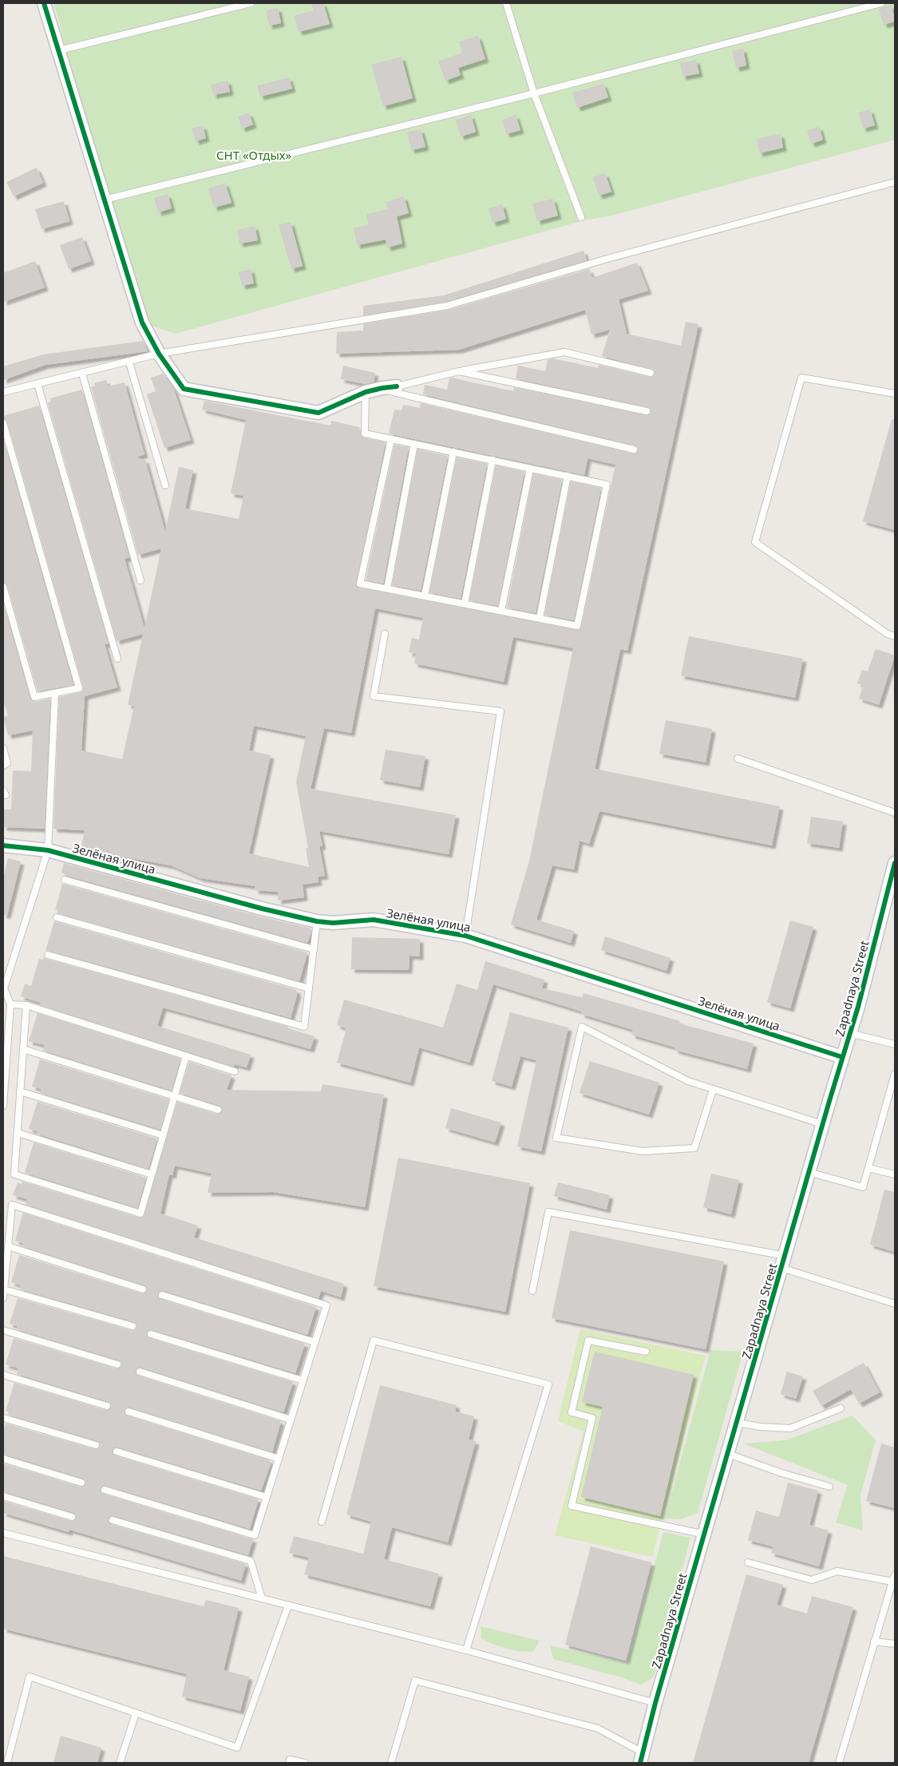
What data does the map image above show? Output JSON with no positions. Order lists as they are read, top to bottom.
{
  "streets": {
    "street": ["Зелёная улица", "Zapadnaya Street"]
  },
  "crossings": [
    ["Зелёная улица", "Zapadnaya Street"]
  ],
  "parks": ["СНТ «Отдых»"]
}
